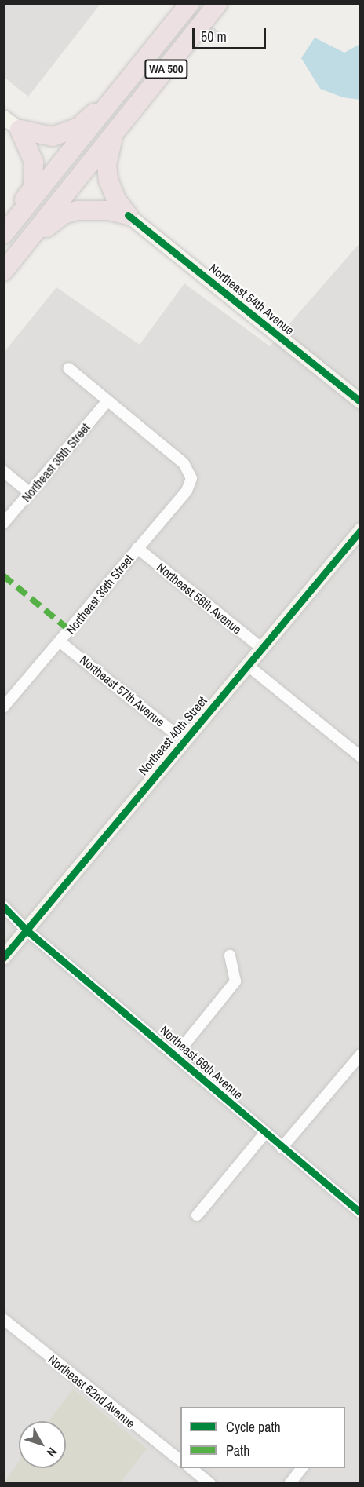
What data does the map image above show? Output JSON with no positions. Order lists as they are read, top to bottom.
{
  "streets": {
    "highway": ["WA 500"],
    "street": [
      "Northeast 54th Avenue",
      "Northeast 38th Street",
      "Northeast 39th Street",
      "Northeast 56th Avenue",
      "Northeast 57th Avenue",
      "Northeast 40th Street",
      "Northeast 59th Avenue",
      "Northeast 62nd Avenue"
    ]
  },
  "crossings": [
    ["Northeast 38th Street", "Northeast 39th Street"],
    ["Northeast 39th Street", "Northeast 56th Avenue"],
    ["Northeast 39th Street", "Northeast 57th Avenue"],
    ["Northeast 56th Avenue", "Northeast 40th Street"],
    ["Northeast 57th Avenue", "Northeast 40th Street"],
    ["Northeast 40th Street", "Northeast 59th Avenue"]
  ],
  "legend": ["Cycle path", "Path"],
  "scale_bar": "50 m",
  "north": "bottom right"
}
